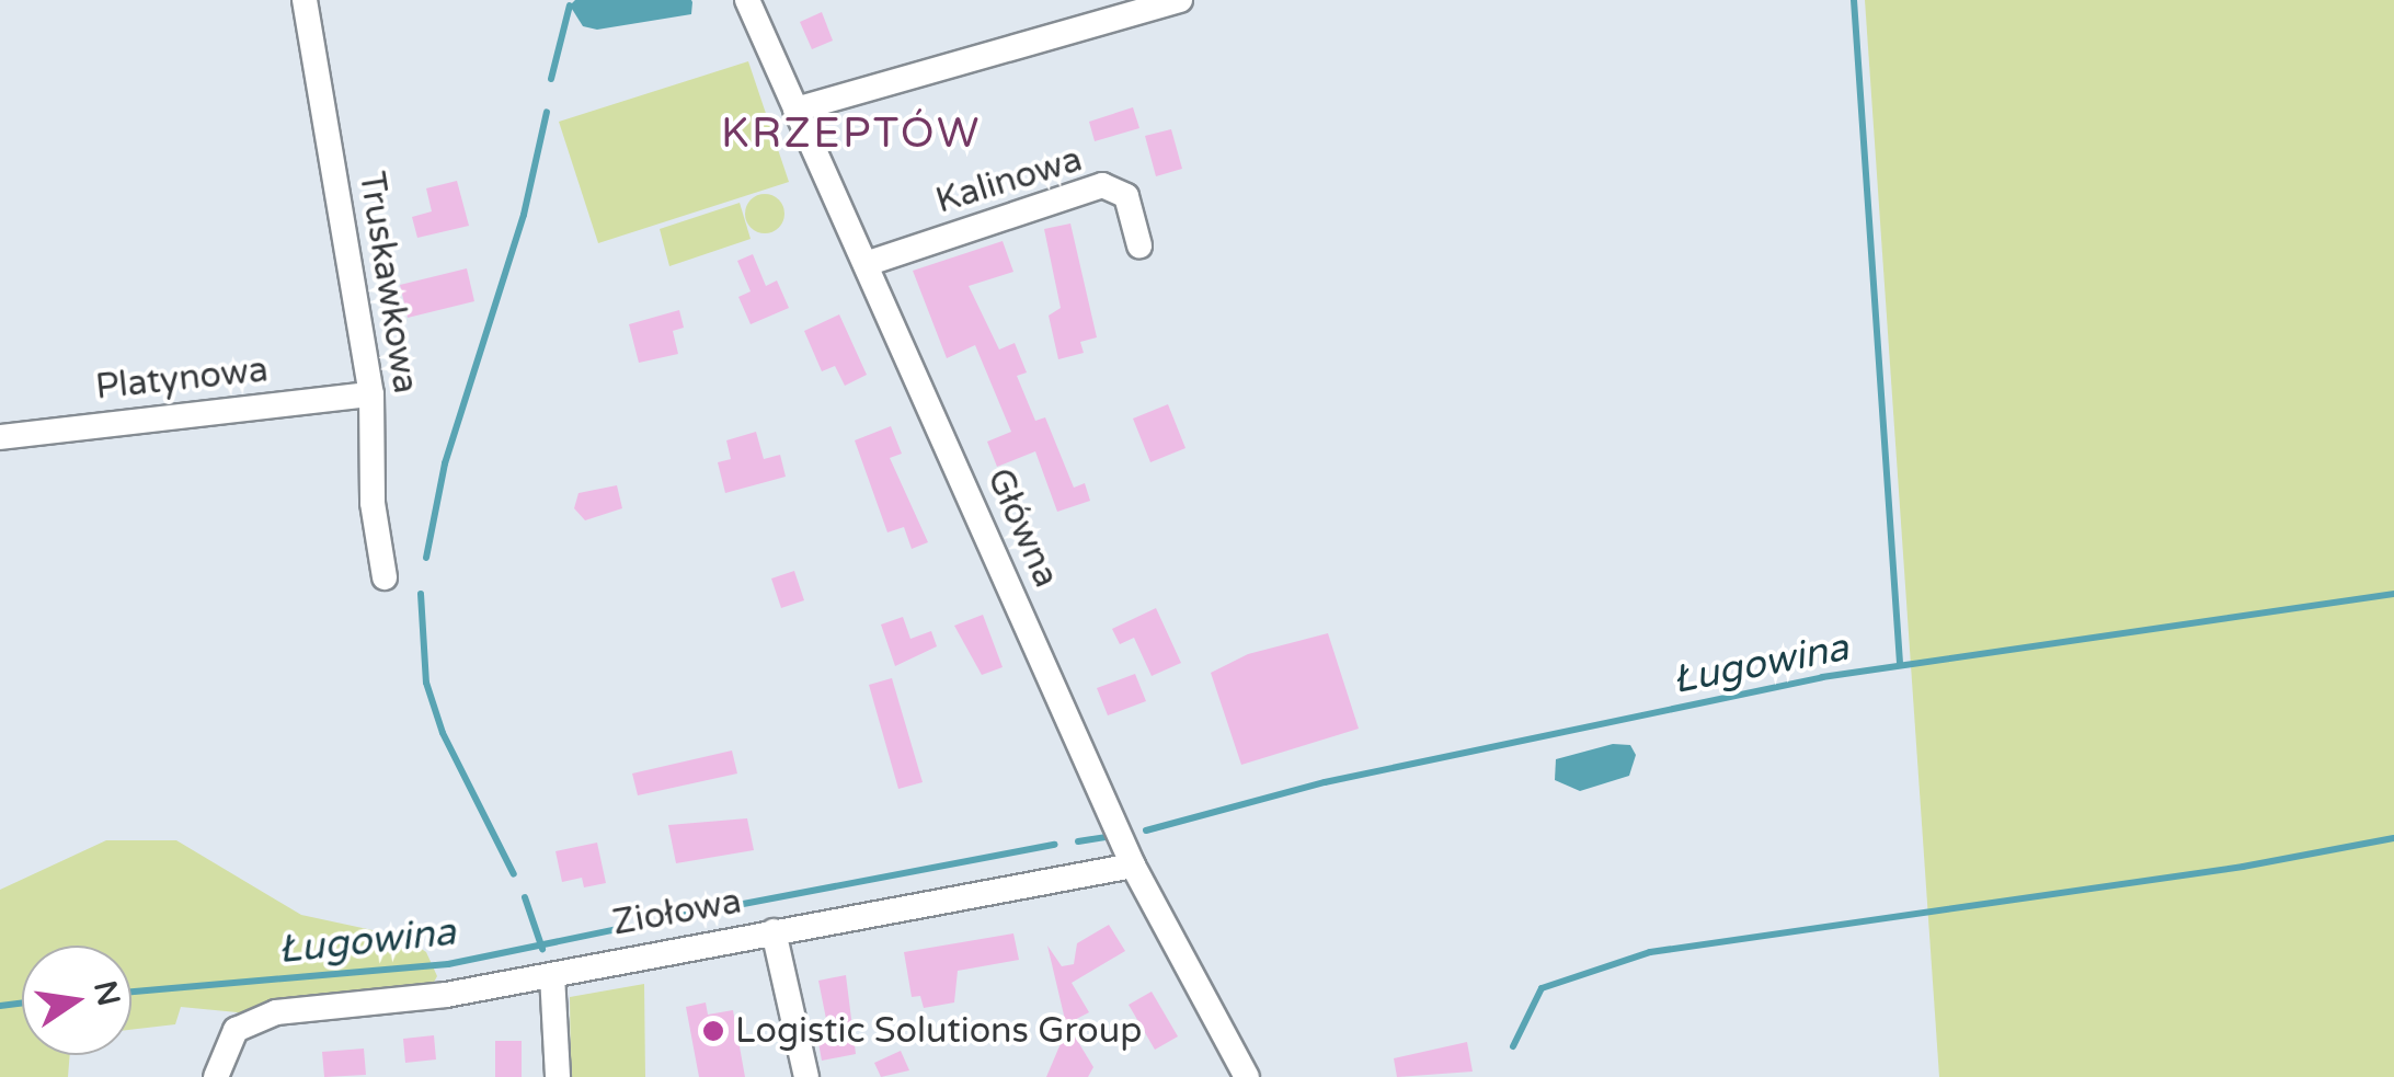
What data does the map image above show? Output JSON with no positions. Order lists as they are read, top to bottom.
{
  "streets": {
    "street": [
      "Kalinowa",
      "Truskawkowa",
      "Platynowa",
      "Główna",
      "Ziołowa"
    ]
  },
  "crossings": [
    ["Kalinowa", "Główna"],
    ["Truskawkowa", "Platynowa"],
    ["Główna", "Ziołowa"]
  ],
  "districts": ["KRZEPTÓW"],
  "water": ["Ługowina"],
  "places": ["Logistic Solutions Group"],
  "north": "right"
}
